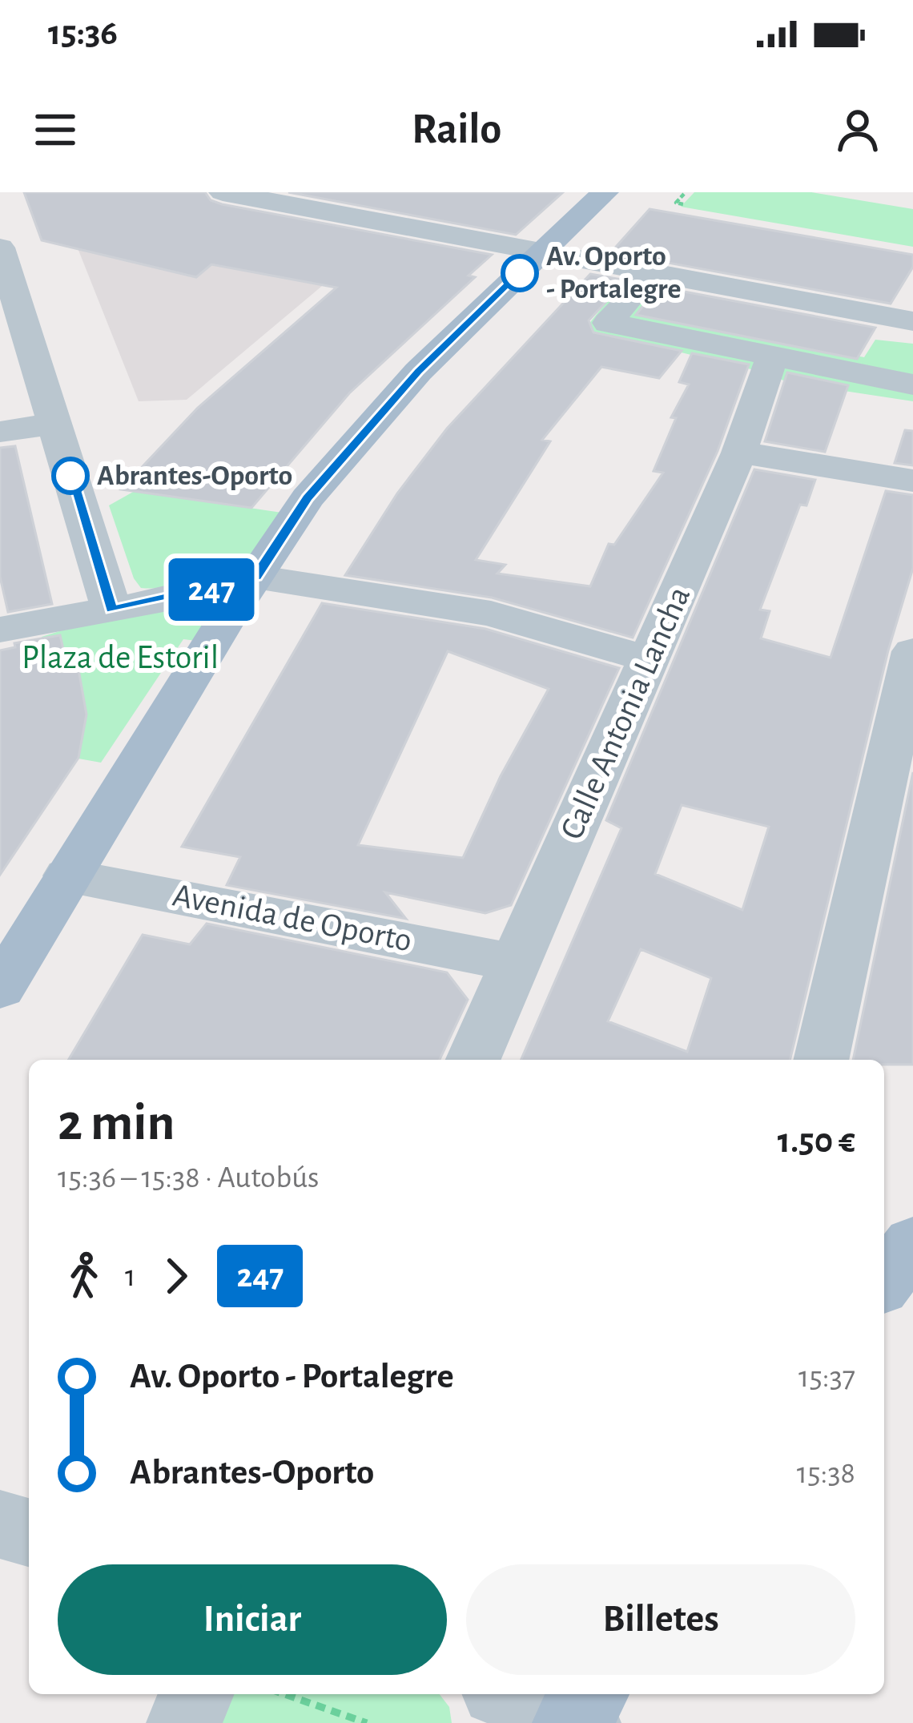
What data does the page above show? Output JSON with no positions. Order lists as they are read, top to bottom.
{
  "streets": {
    "street": ["Calle Antonia Lancha", "Avenida de Oporto"]
  },
  "crossings": [
    ["Calle Antonia Lancha", "Avenida de Oporto"]
  ],
  "parks": ["Plaza de Estoril"],
  "places": ["Av. Oporto - Portalegre", "Abrantes-Oporto"],
  "lines": ["bus line 247"],
  "page": {
    "status": "15:36",
    "header": "Railo",
    "on_map": "247",
    "heading": ["2 min", "15:36 – 15:38 · Autobús", "1.50 €"],
    "legs": ["1", "247"],
    "list": [
      {
        "name": "Av. Oporto - Portalegre",
        "value": "15:37"
      },
      {
        "name": "Abrantes-Oporto",
        "value": "15:38"
      }
    ],
    "buttons": ["Iniciar", "Billetes"]
  }
}
